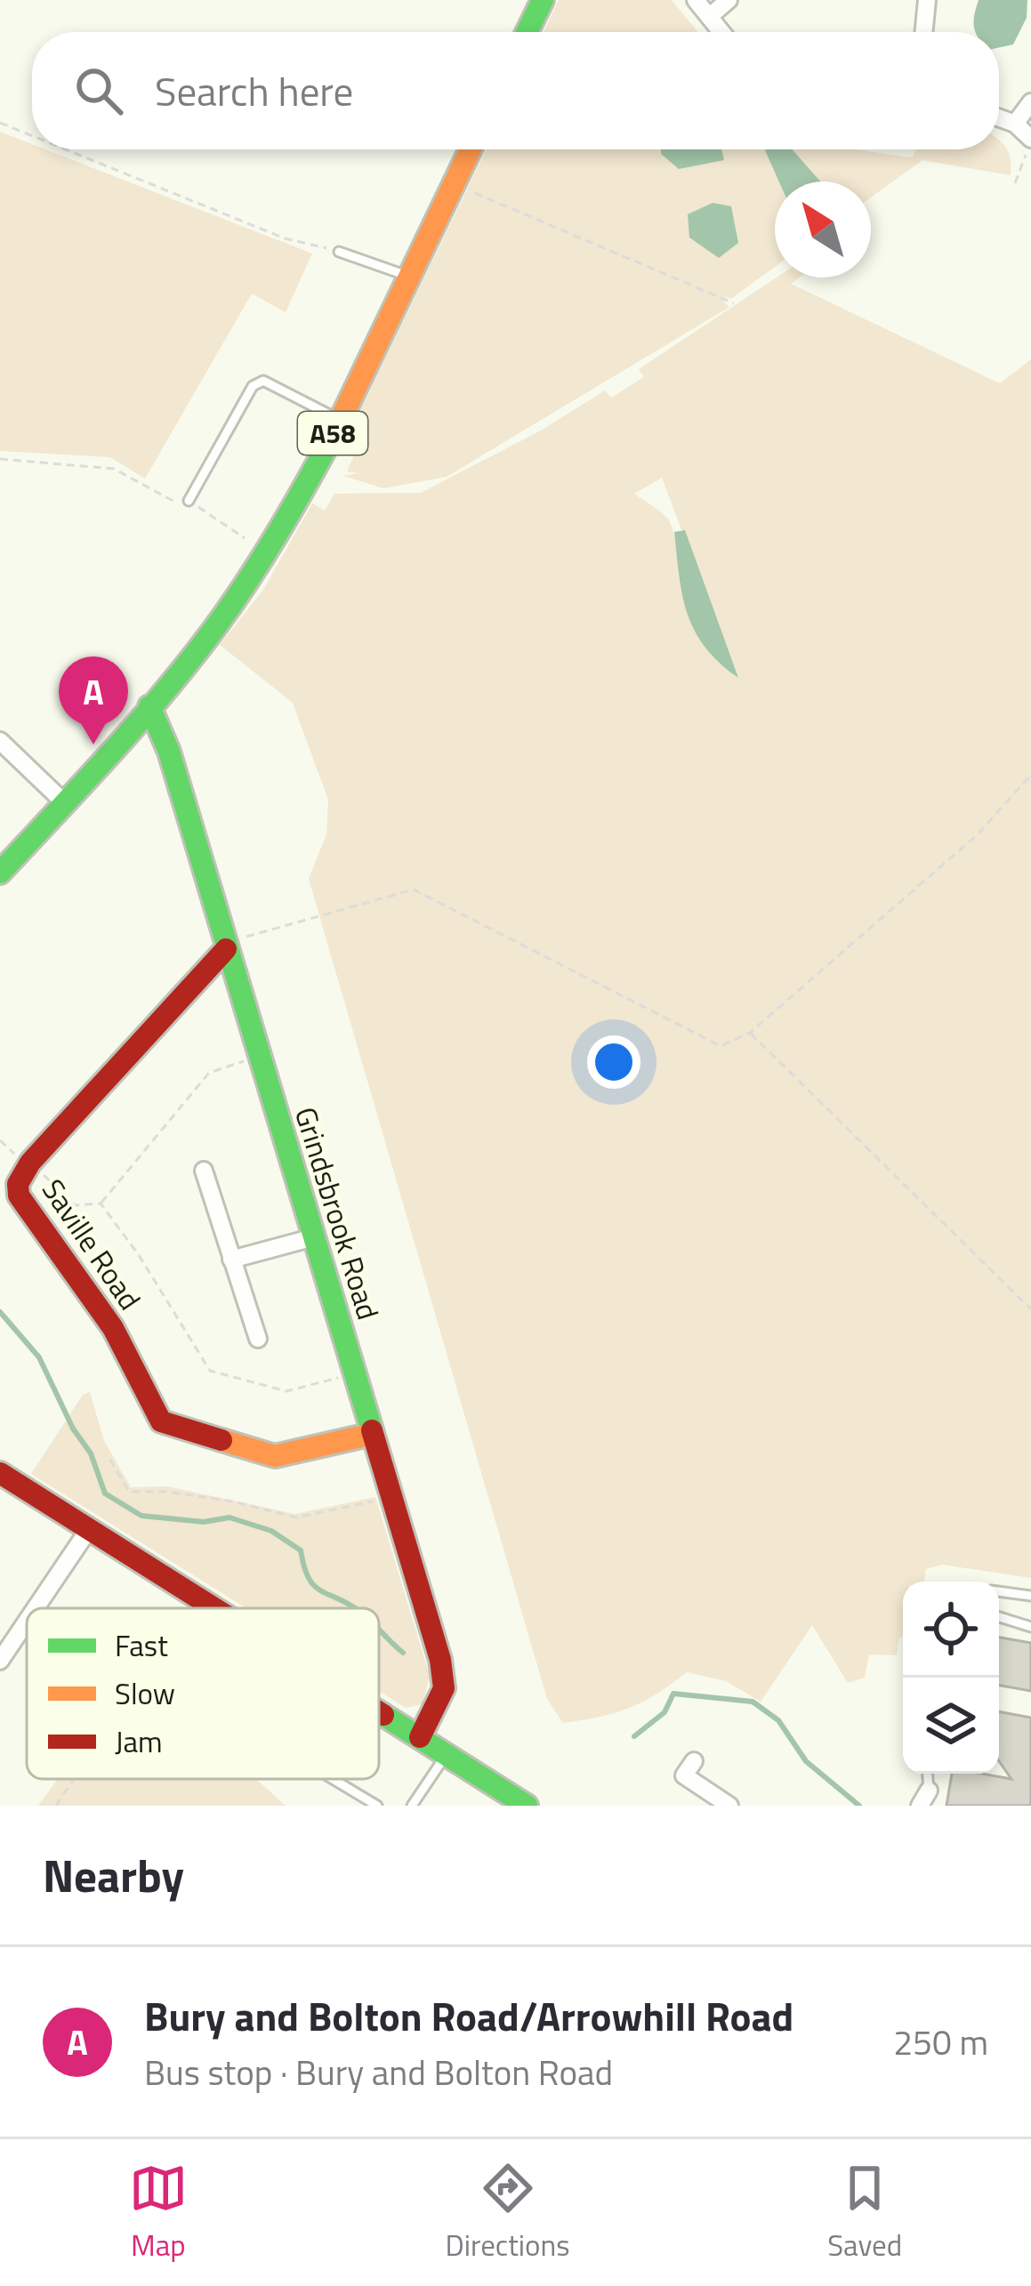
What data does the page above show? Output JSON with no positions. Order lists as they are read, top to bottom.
{
  "streets": {
    "main road": ["A58", "Grindsbrook Road", "Saville Road"]
  },
  "crossings": [
    ["A58", "Grindsbrook Road"],
    ["Grindsbrook Road", "Saville Road"]
  ],
  "legend": ["Fast", "Slow", "Jam"],
  "north": "top left",
  "page": {
    "search": "Search here",
    "pins": "A",
    "heading": "Nearby",
    "list": [
      {
        "mark": "A",
        "name": "Bury and Bolton Road/Arrowhill Road",
        "note": "Bus stop · Bury and Bolton Road",
        "value": "250 m"
      }
    ],
    "nav": ["Map", "Directions", "Saved"]
  }
}
